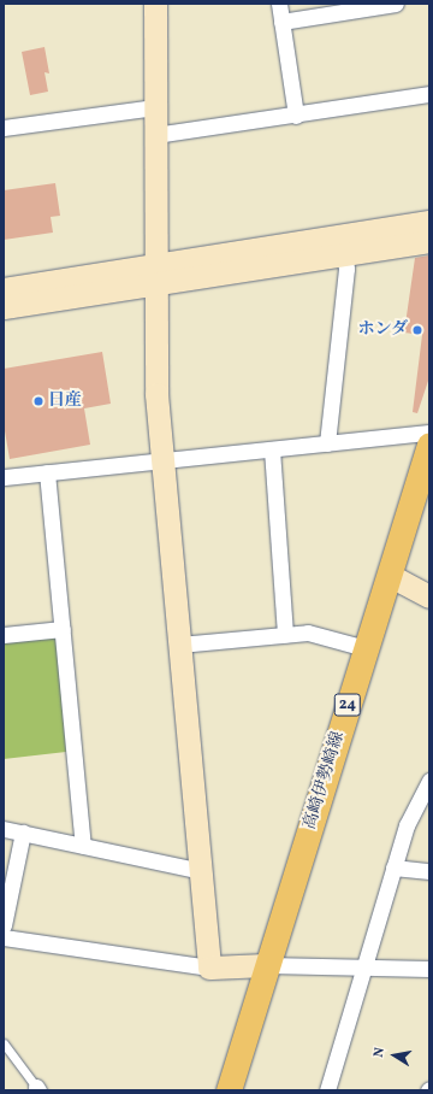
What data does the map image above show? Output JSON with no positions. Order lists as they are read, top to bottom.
{
  "streets": {
    "main road": ["24", "高崎伊勢崎線"]
  },
  "places": ["ホンダ", "日産"],
  "north": "left"
}
